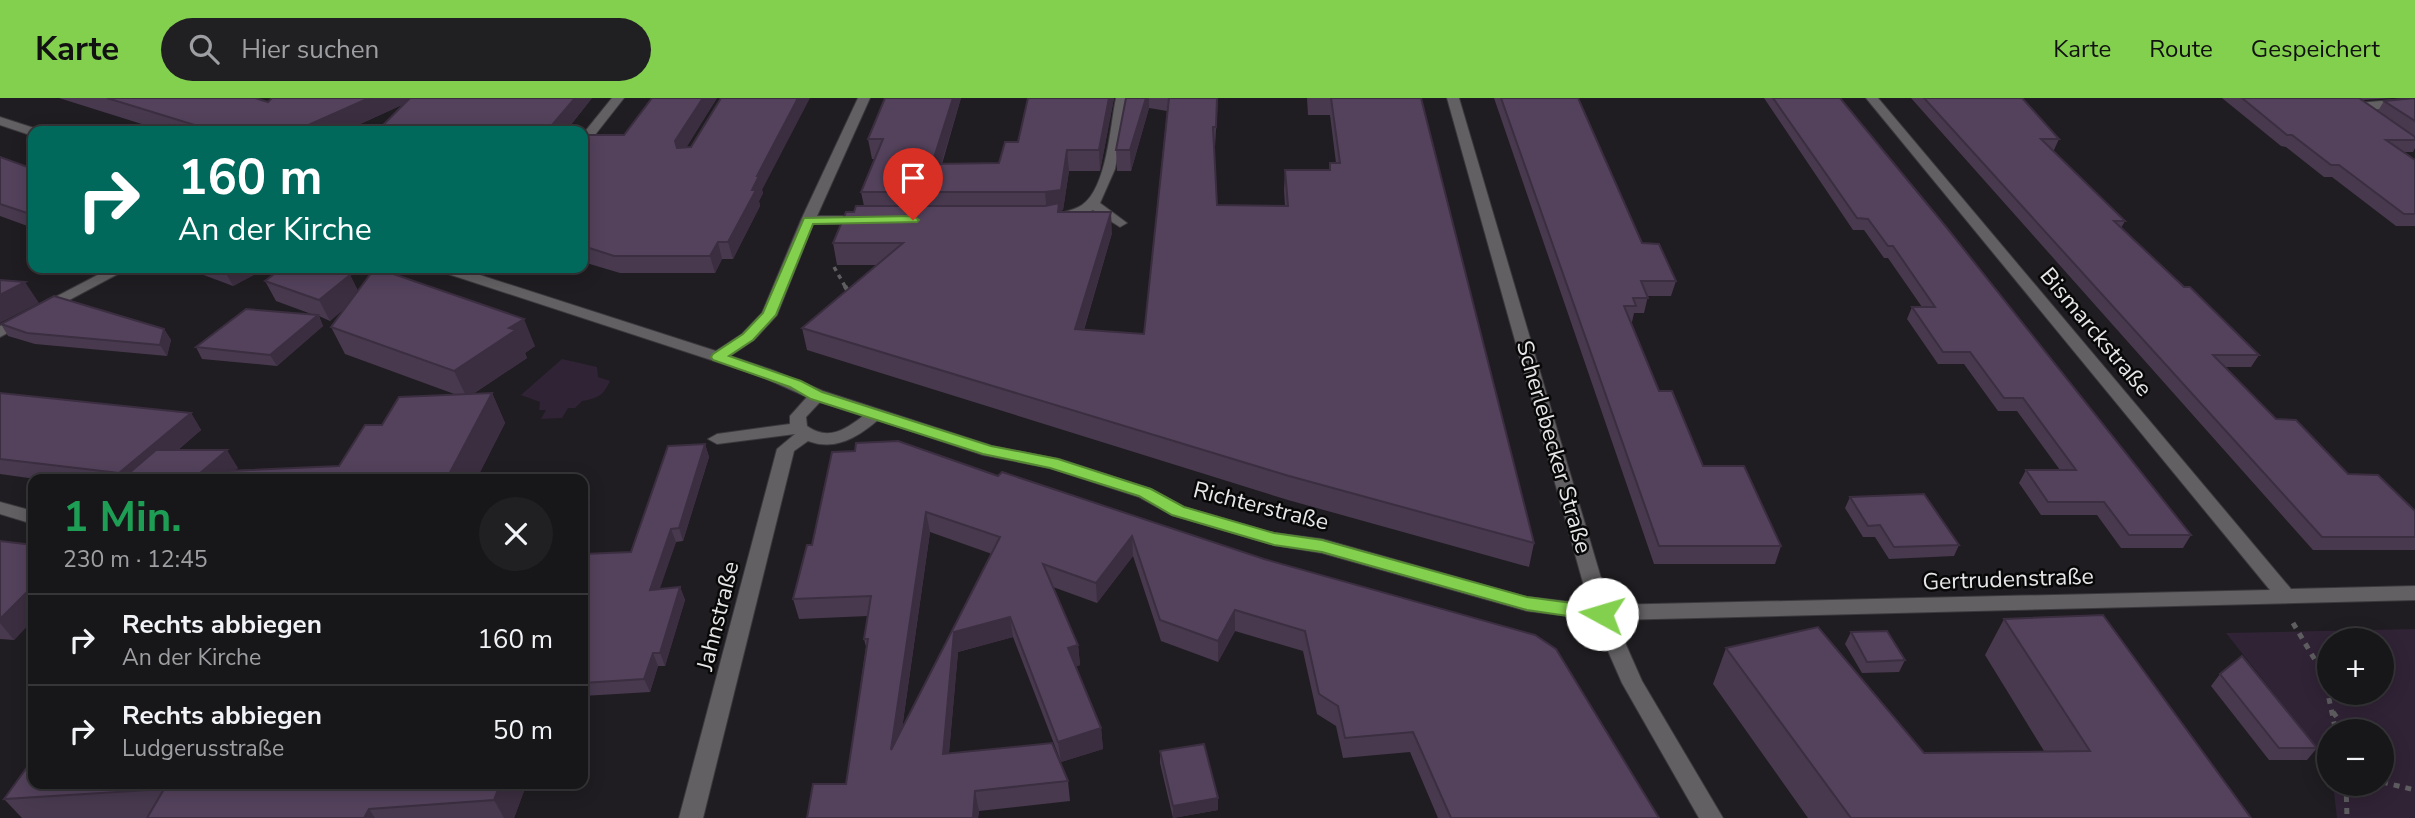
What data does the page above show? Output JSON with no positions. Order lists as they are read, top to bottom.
{
  "streets": {
    "street": [
      "Bismarckstraße",
      "Scherlebecker Straße",
      "Richterstraße",
      "Gertrudenstraße",
      "Jahnstraße"
    ]
  },
  "crossings": [
    ["Bismarckstraße", "Gertrudenstraße"],
    ["Scherlebecker Straße", "Richterstraße"],
    ["Scherlebecker Straße", "Gertrudenstraße"],
    ["Richterstraße", "Gertrudenstraße"]
  ],
  "page": {
    "header": "Karte",
    "search": "Hier suchen",
    "nav": ["Karte", "Route", "Gespeichert"],
    "turn": ["160 m", "An der Kirche"],
    "heading": ["1 Min.", "230 m · 12:45"],
    "list": [
      {
        "name": "Rechts abbiegen",
        "note": "An der Kirche",
        "value": "160 m"
      },
      {
        "name": "Rechts abbiegen",
        "note": "Ludgerusstraße",
        "value": "50 m"
      }
    ],
    "map_buttons": ["+", "−"]
  }
}
